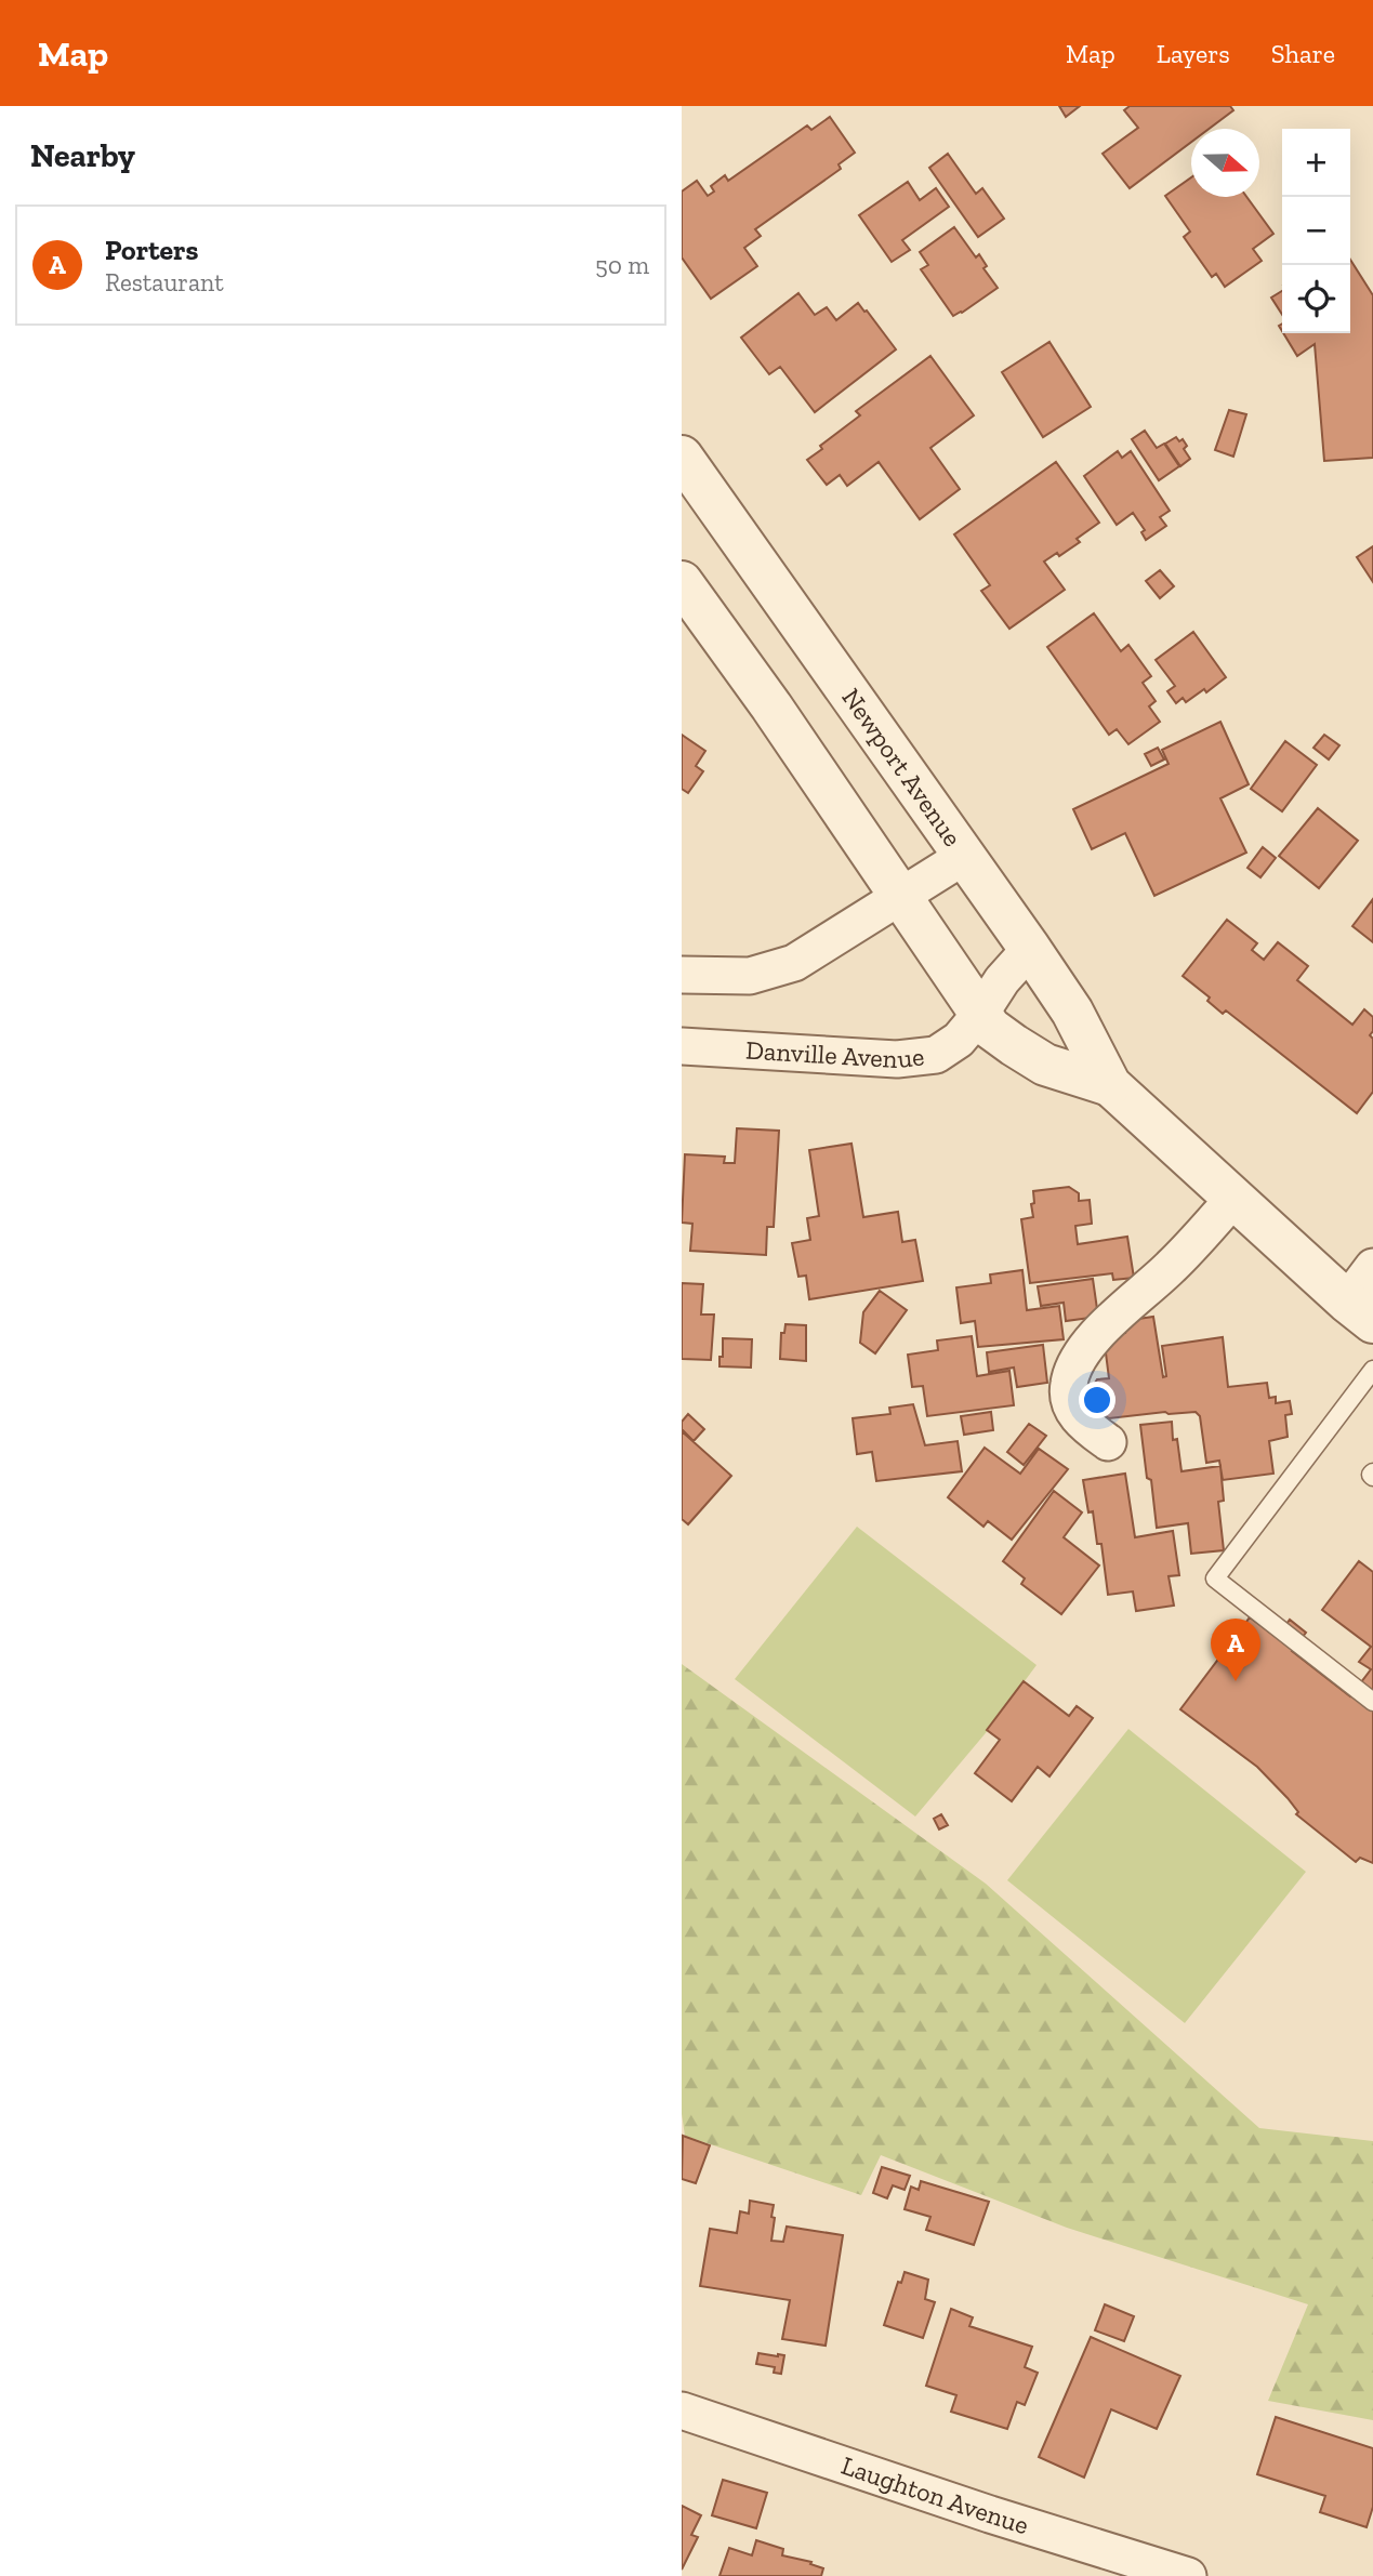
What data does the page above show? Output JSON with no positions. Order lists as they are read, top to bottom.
{
  "streets": {
    "street": ["Newport Avenue", "Danville Avenue", "Laughton Avenue"]
  },
  "crossings": [
    ["Newport Avenue", "Danville Avenue"]
  ],
  "north": "right",
  "page": {
    "header": "Map",
    "nav": ["Map", "Layers", "Share"],
    "heading": "Nearby",
    "map_buttons": ["+", "−"],
    "list": [
      {
        "mark": "A",
        "name": "Porters",
        "note": "Restaurant",
        "value": "50 m"
      }
    ],
    "pins": "A"
  }
}
